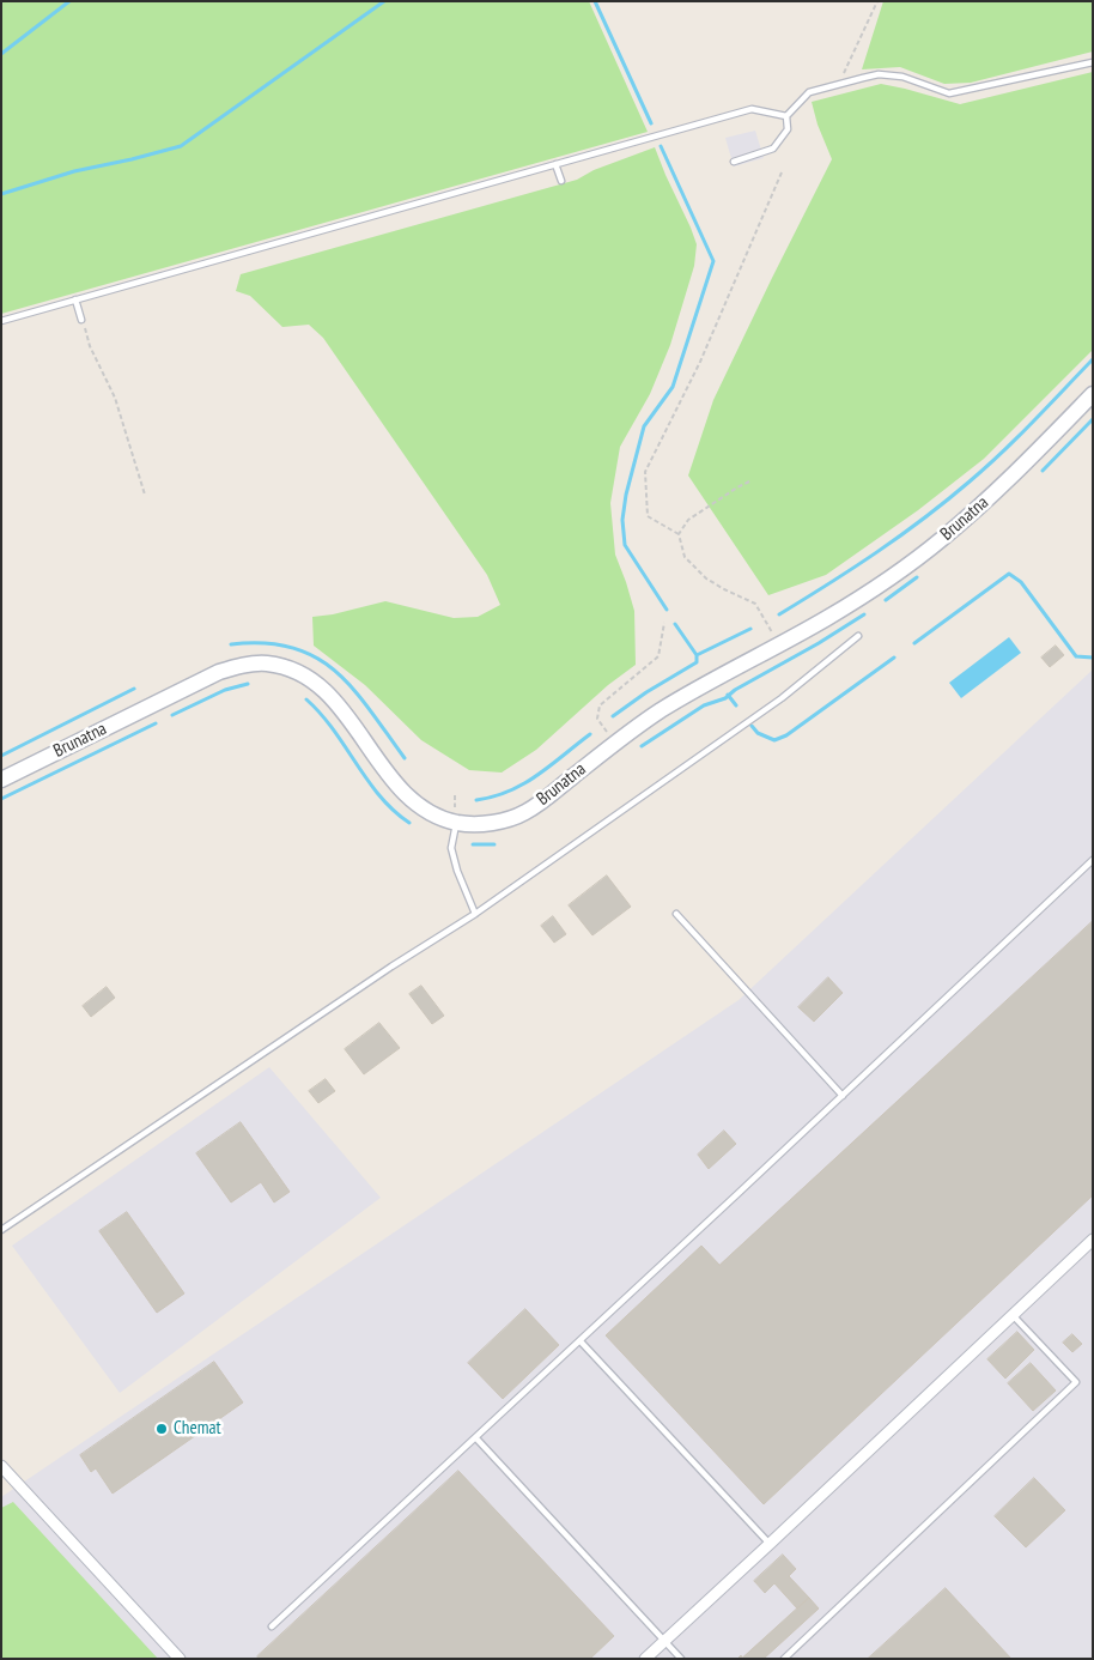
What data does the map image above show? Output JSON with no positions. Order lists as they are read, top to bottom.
{
  "streets": {
    "street": ["Brunatna"]
  },
  "places": ["Chemat"]
}
